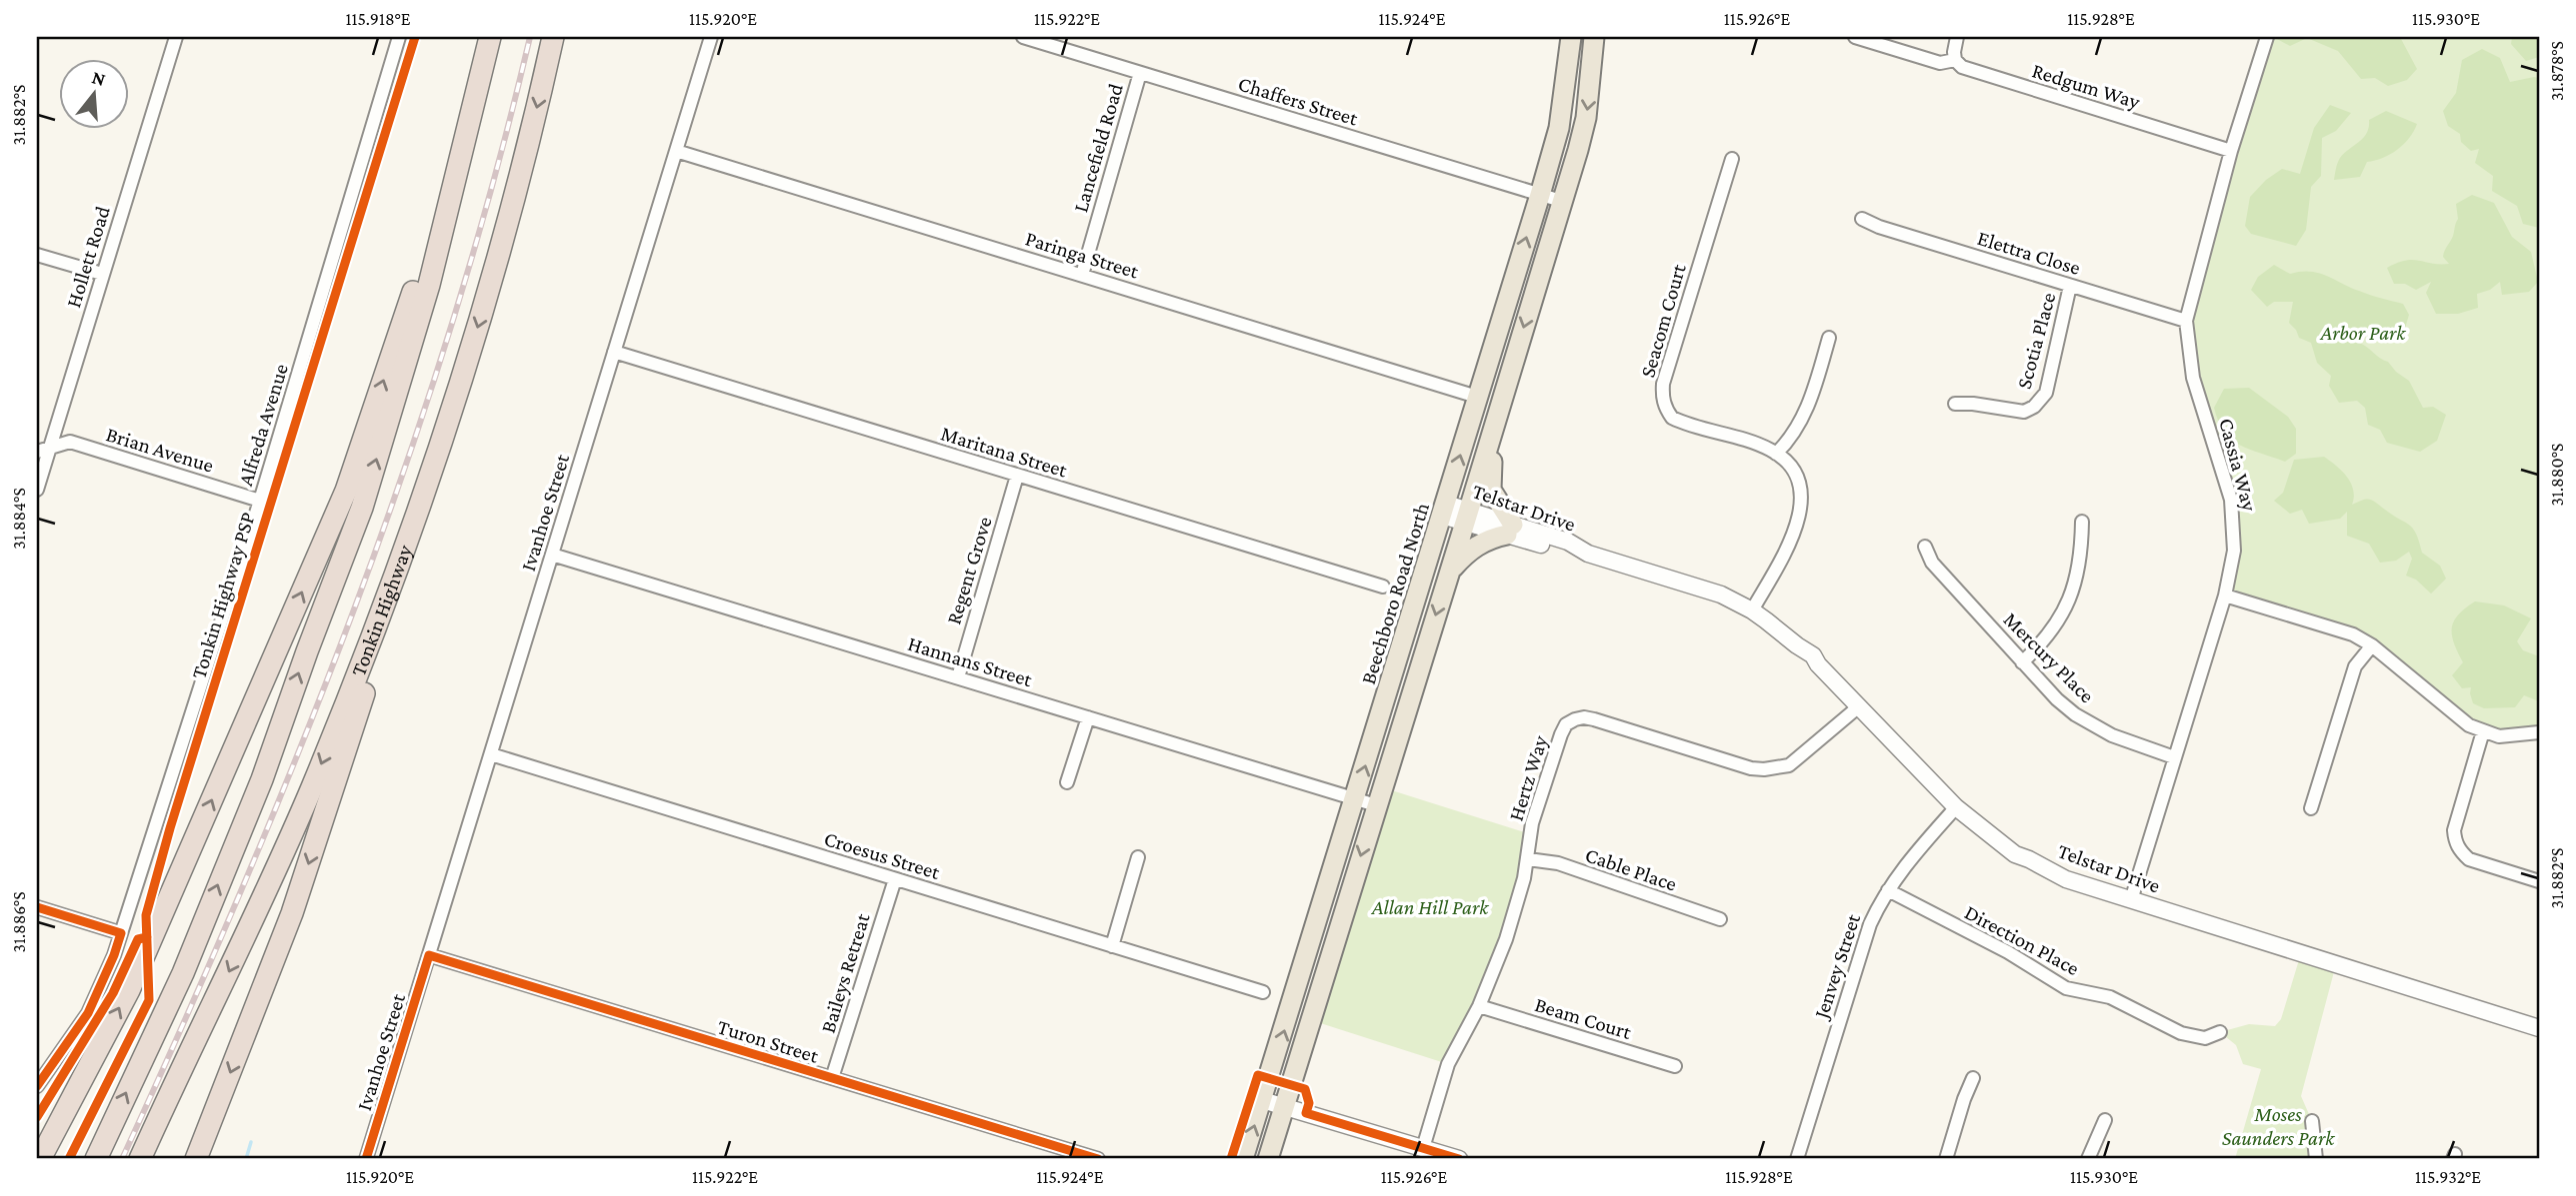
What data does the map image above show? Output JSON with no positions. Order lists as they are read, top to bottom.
{
  "streets": {
    "highway": ["Tonkin Highway"],
    "main road": ["Beechboro Road North"],
    "street": [
      "Redgum Way",
      "Chaffers Street",
      "Lancefield Road",
      "Elettra Close",
      "Paringa Street",
      "Hollett Road",
      "Seacom Court",
      "Scotia Place",
      "Alfreda Avenue",
      "Brian Avenue",
      "Maritana Street",
      "Cassia Way",
      "Telstar Drive",
      "Ivanhoe Street",
      "Regent Grove",
      "Mercury Place",
      "Hannans Street",
      "Hertz Way",
      "Croesus Street",
      "Cable Place",
      "Direction Place",
      "Jenvey Street",
      "Baileys Retreat",
      "Beam Court",
      "Turon Street"
    ],
    "cycle path": ["Tonkin Highway PSP"]
  },
  "crossings": [
    ["Redgum Way", "Cassia Way"],
    ["Chaffers Street", "Lancefield Road"],
    ["Chaffers Street", "Beechboro Road North"],
    ["Lancefield Road", "Paringa Street"],
    ["Elettra Close", "Scotia Place"],
    ["Elettra Close", "Cassia Way"],
    ["Paringa Street", "Ivanhoe Street"],
    ["Paringa Street", "Beechboro Road North"],
    ["Hollett Road", "Brian Avenue"],
    ["Alfreda Avenue", "Brian Avenue"],
    ["Maritana Street", "Ivanhoe Street"],
    ["Maritana Street", "Regent Grove"],
    ["Cassia Way", "Telstar Drive"],
    ["Cassia Way", "Mercury Place"],
    ["Telstar Drive", "Beechboro Road North"],
    ["Telstar Drive", "Hertz Way"],
    ["Telstar Drive", "Jenvey Street"],
    ["Ivanhoe Street", "Hannans Street"],
    ["Ivanhoe Street", "Croesus Street"],
    ["Ivanhoe Street", "Turon Street"],
    ["Regent Grove", "Hannans Street"],
    ["Beechboro Road North", "Hannans Street"],
    ["Hertz Way", "Cable Place"],
    ["Hertz Way", "Beam Court"],
    ["Croesus Street", "Baileys Retreat"],
    ["Direction Place", "Jenvey Street"],
    ["Baileys Retreat", "Turon Street"]
  ],
  "parks": ["Arbor Park", "Allan Hill Park", "Moses Saunders Park"],
  "north": "top",
  "coordinates": [
    "115.918°E",
    "115.920°E",
    "115.922°E",
    "115.924°E",
    "115.926°E",
    "115.928°E",
    "115.930°E",
    "31.878°S",
    "31.882°S",
    "31.880°S",
    "31.884°S",
    "31.886°S",
    "115.932°E"
  ]
}
